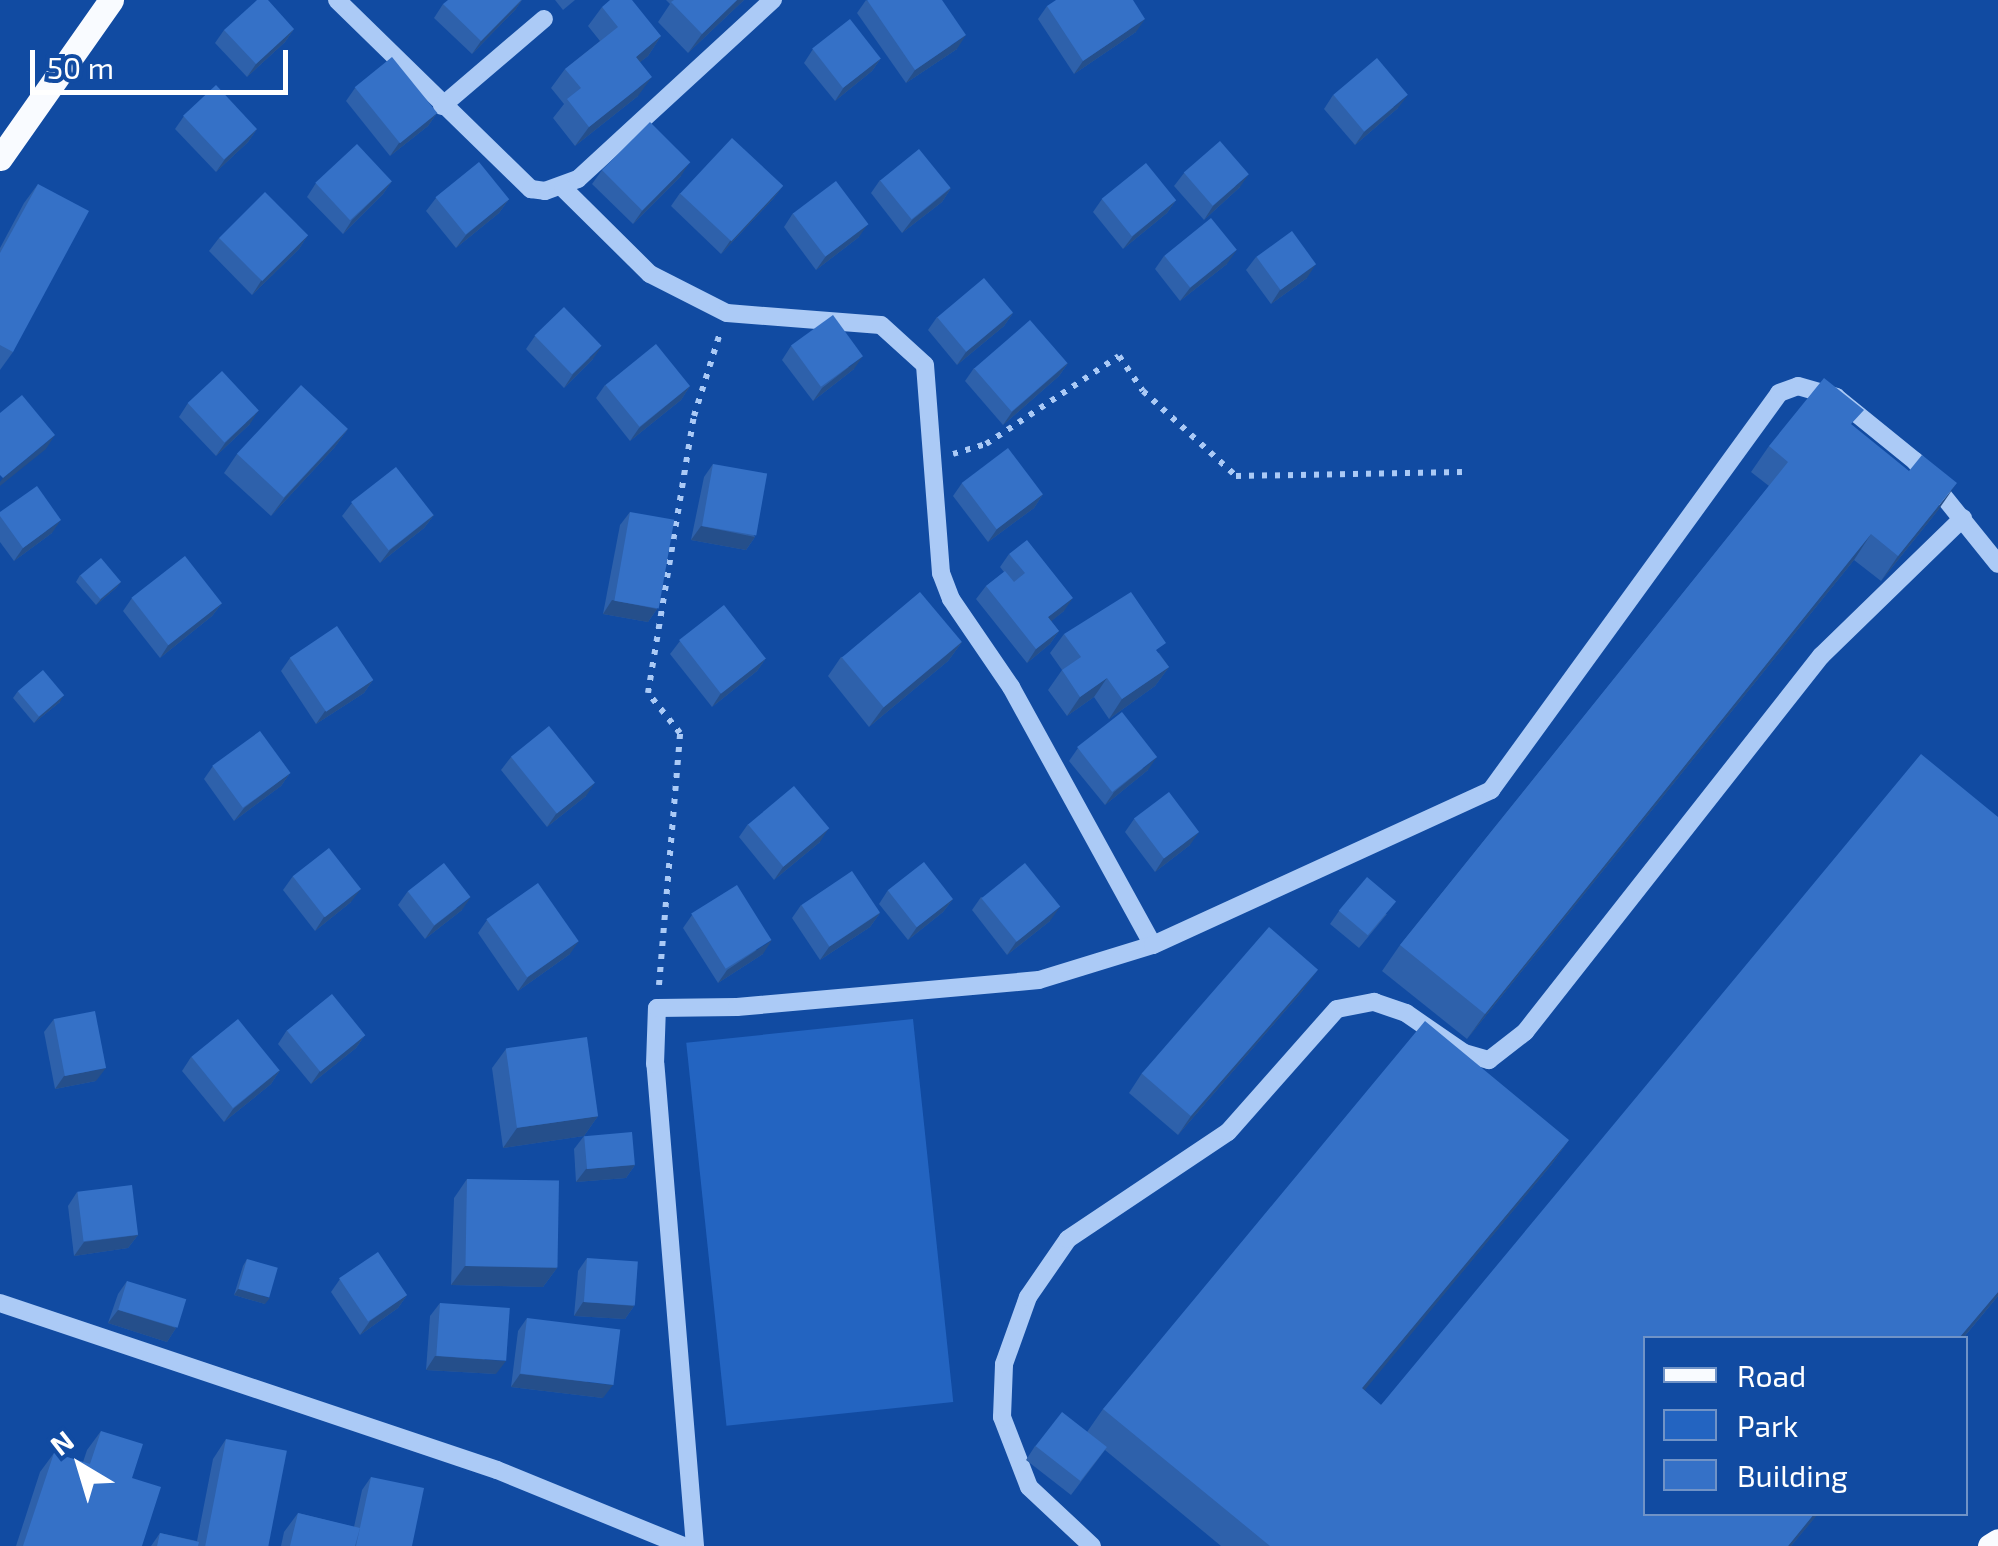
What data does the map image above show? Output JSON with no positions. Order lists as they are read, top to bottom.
{
  "legend": ["Road", "Park", "Building"],
  "scale_bar": "50 m",
  "north": "top left"
}
